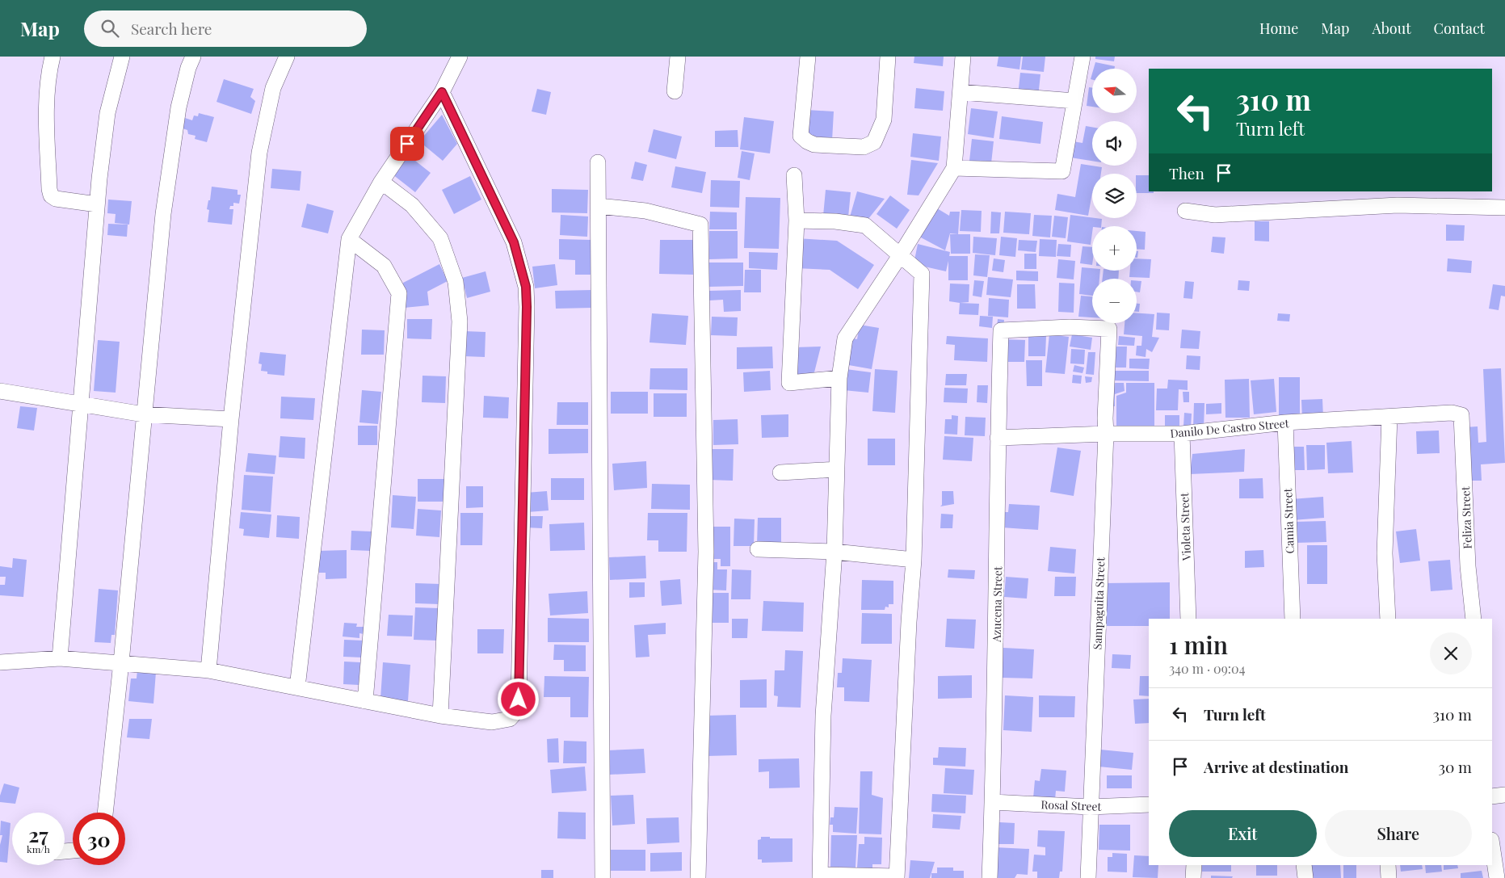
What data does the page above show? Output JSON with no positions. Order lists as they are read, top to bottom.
{
  "streets": {
    "street": [
      "Danilo De Castro Street",
      "Feliza Street",
      "Camia Street",
      "Violeta Street",
      "Sampaguita Street",
      "Azucena Street",
      "Rosal Street"
    ]
  },
  "crossings": [
    ["Danilo De Castro Street", "Feliza Street"],
    ["Danilo De Castro Street", "Camia Street"],
    ["Danilo De Castro Street", "Violeta Street"],
    ["Danilo De Castro Street", "Sampaguita Street"],
    ["Danilo De Castro Street", "Azucena Street"],
    ["Sampaguita Street", "Azucena Street"],
    ["Sampaguita Street", "Rosal Street"],
    ["Azucena Street", "Rosal Street"]
  ],
  "north": "left",
  "page": {
    "header": "Map",
    "search": "Search here",
    "nav": [
      "Home",
      "Map",
      "About",
      "Contact"
    ],
    "map_buttons": ["+", "−"],
    "turn": ["310 m", "Turn left"],
    "then": "Then",
    "heading": ["1 min", "340 m · 09:04"],
    "list": [
      {
        "name": "Turn left",
        "value": "310 m"
      },
      {
        "name": "Arrive at destination",
        "value": "30 m"
      }
    ],
    "buttons": ["Exit", "Share"],
    "speed": "27 km/h",
    "limit": "30"
  }
}
